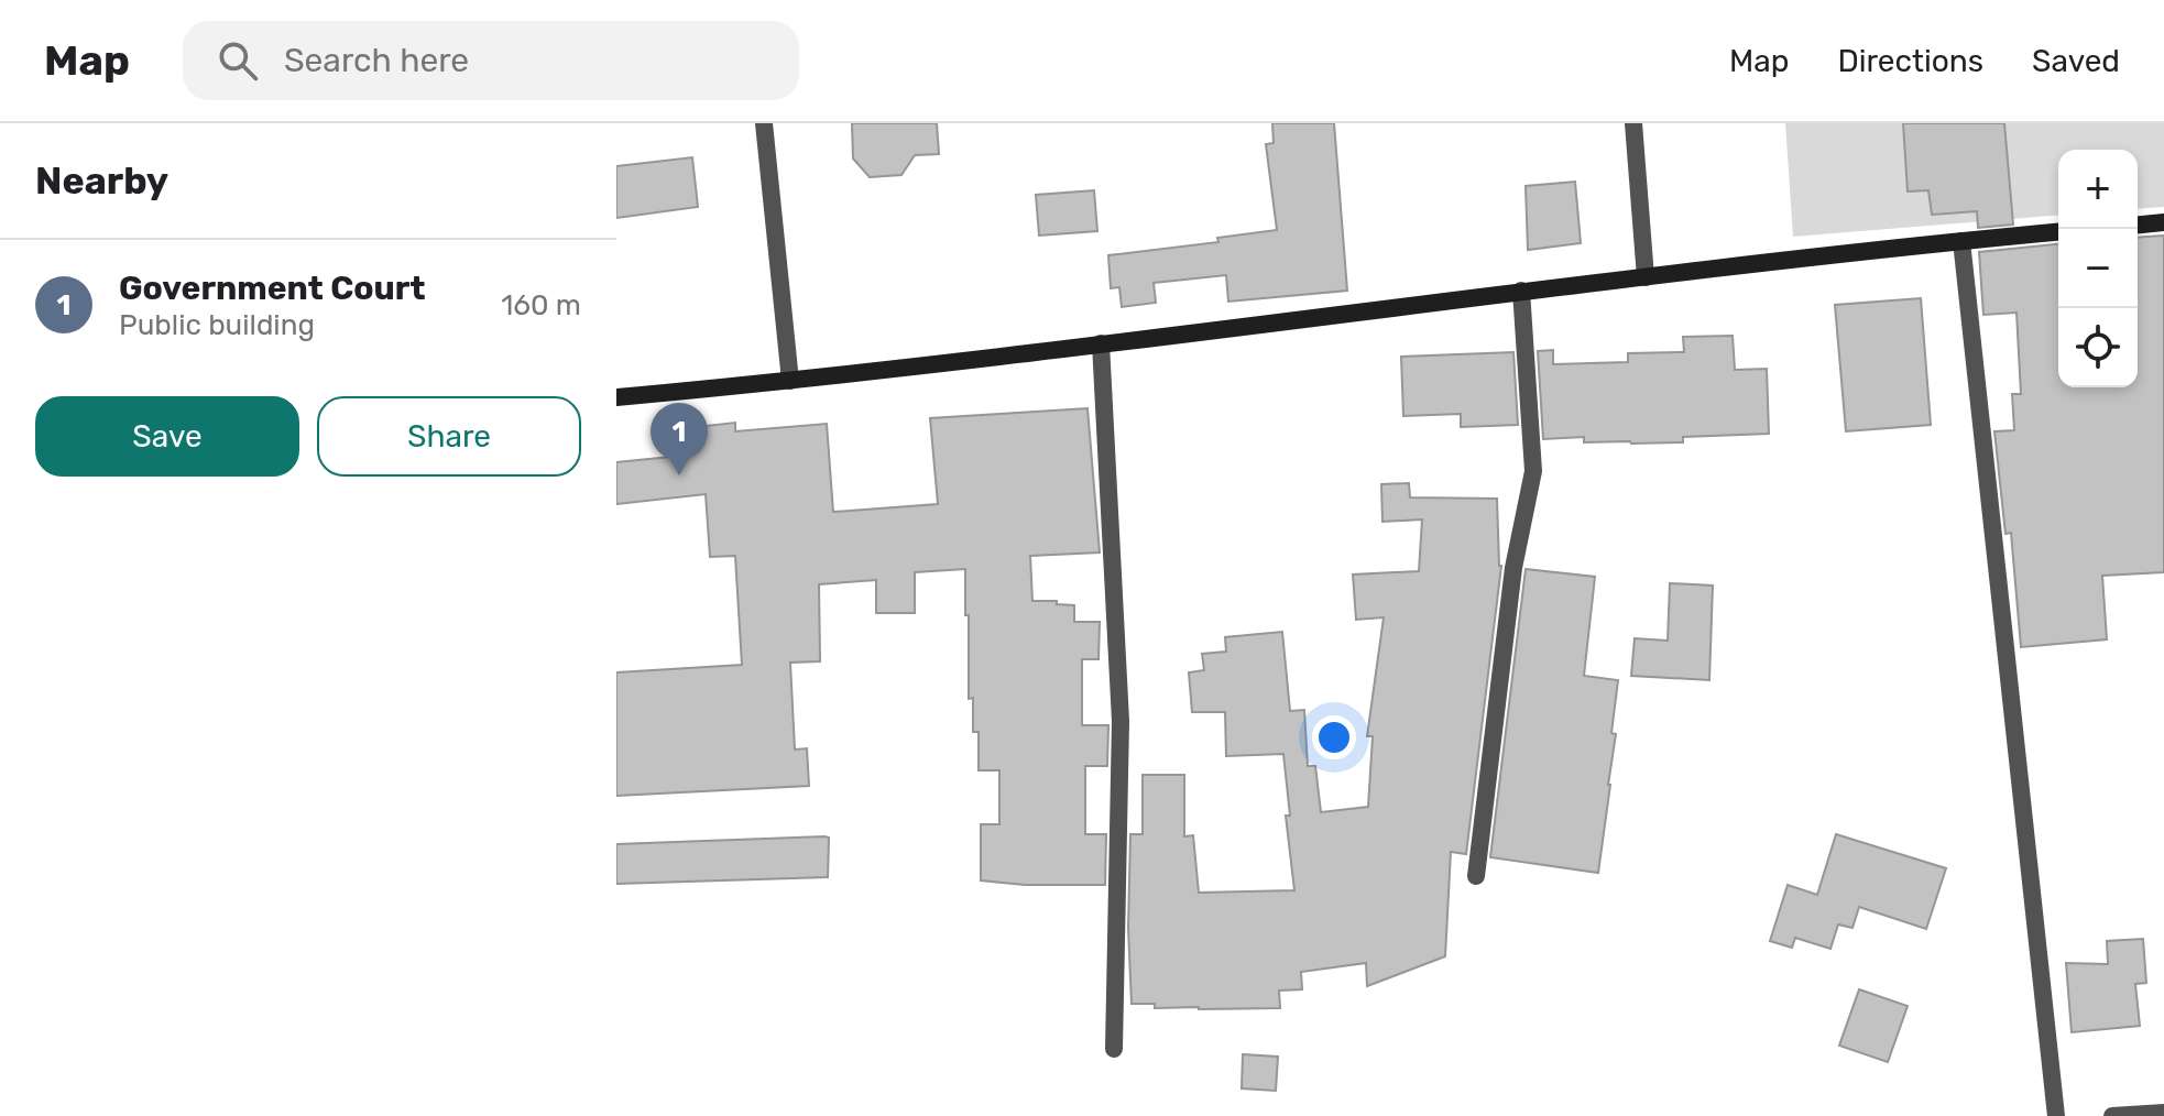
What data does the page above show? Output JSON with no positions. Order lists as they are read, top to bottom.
{
  "page": {
    "header": "Map",
    "search": "Search here",
    "nav": ["Map", "Directions", "Saved"],
    "heading": "Nearby",
    "map_buttons": ["+", "−"],
    "list": [
      {
        "mark": "1",
        "name": "Government Court",
        "note": "Public building",
        "value": "160 m"
      }
    ],
    "buttons": ["Save", "Share"],
    "pins": "1"
  }
}
